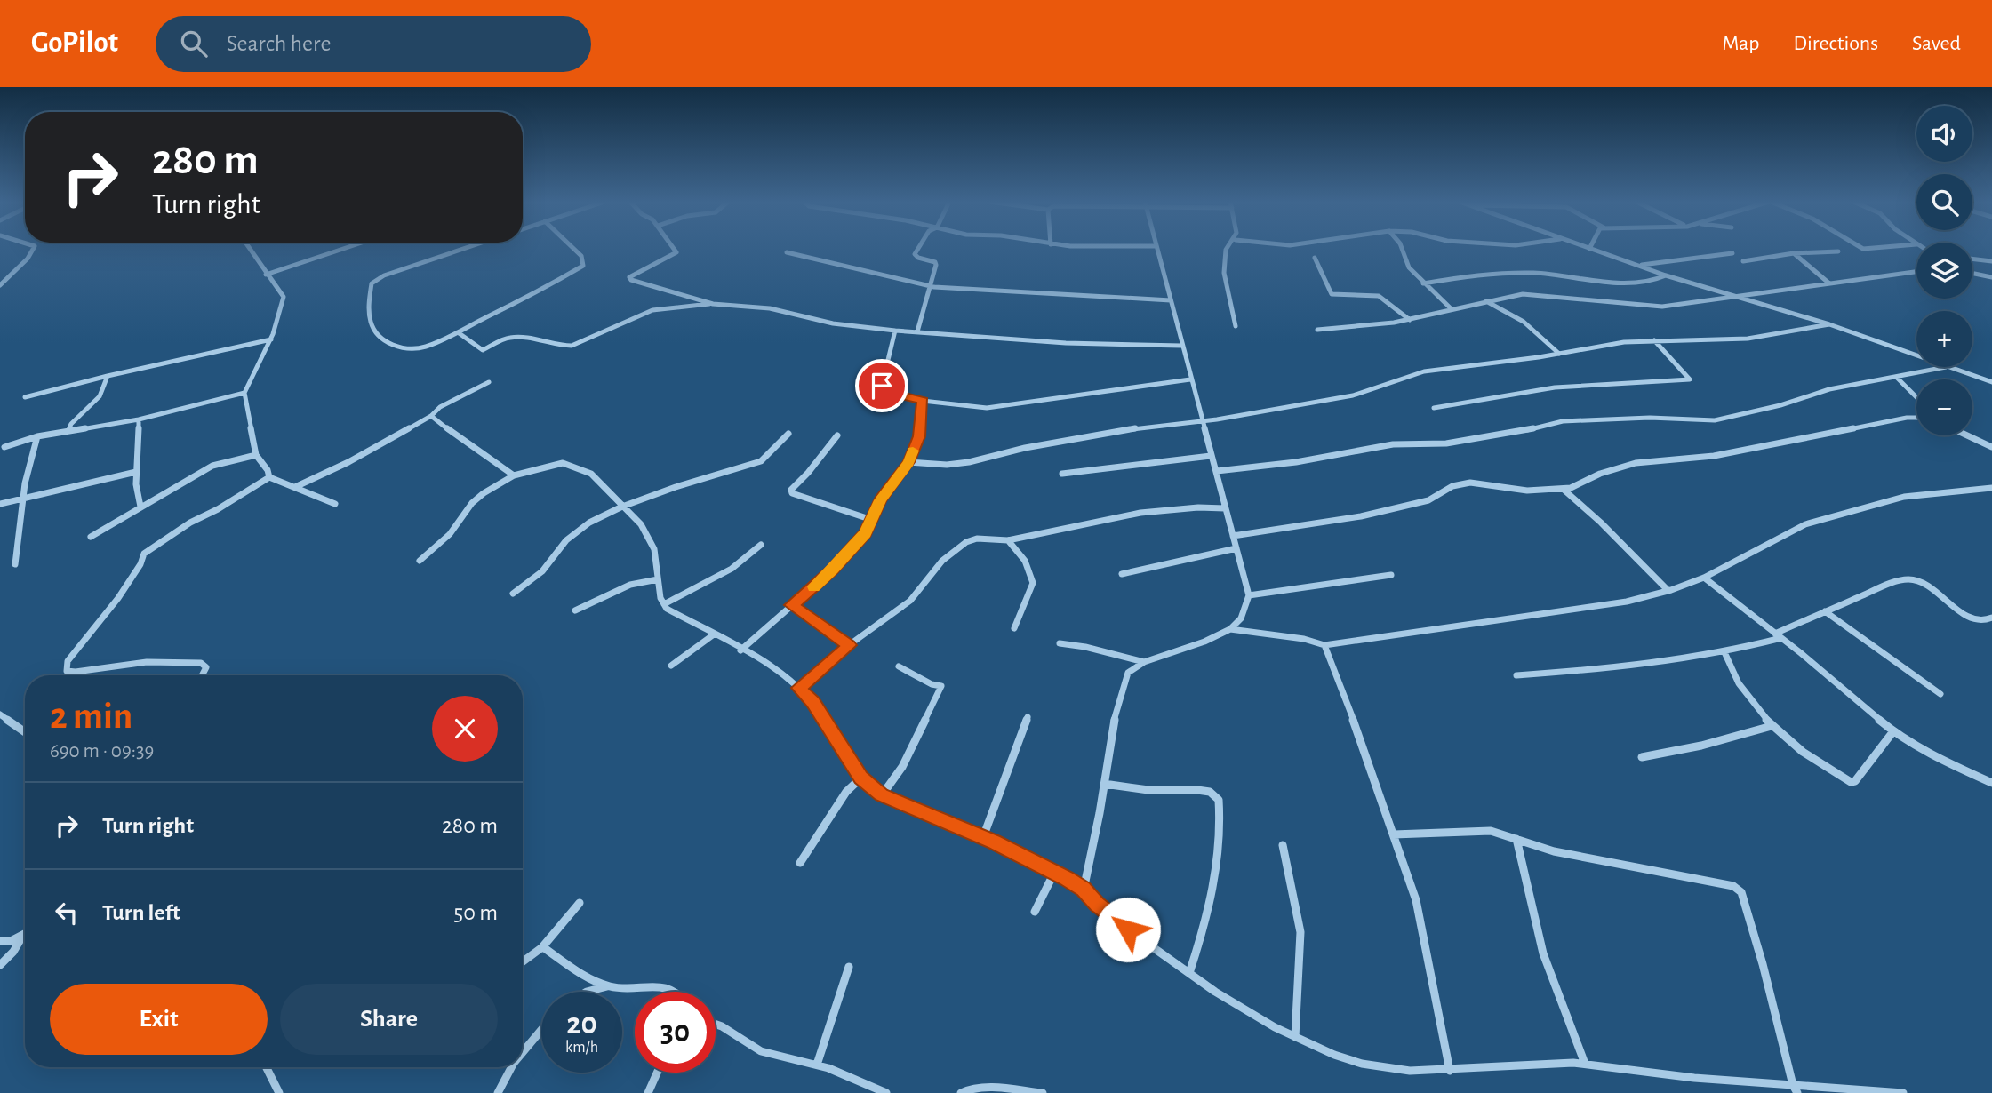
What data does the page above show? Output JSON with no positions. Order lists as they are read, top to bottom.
{
  "page": {
    "header": "GoPilot",
    "search": "Search here",
    "nav": ["Map", "Directions", "Saved"],
    "map_buttons": ["+", "−"],
    "turn": ["280 m", "Turn right"],
    "heading": ["2 min", "690 m · 09:39"],
    "list": [
      {
        "name": "Turn right",
        "value": "280 m"
      },
      {
        "name": "Turn left",
        "value": "50 m"
      }
    ],
    "buttons": ["Exit", "Share"],
    "speed": "20 km/h",
    "limit": "30"
  }
}
